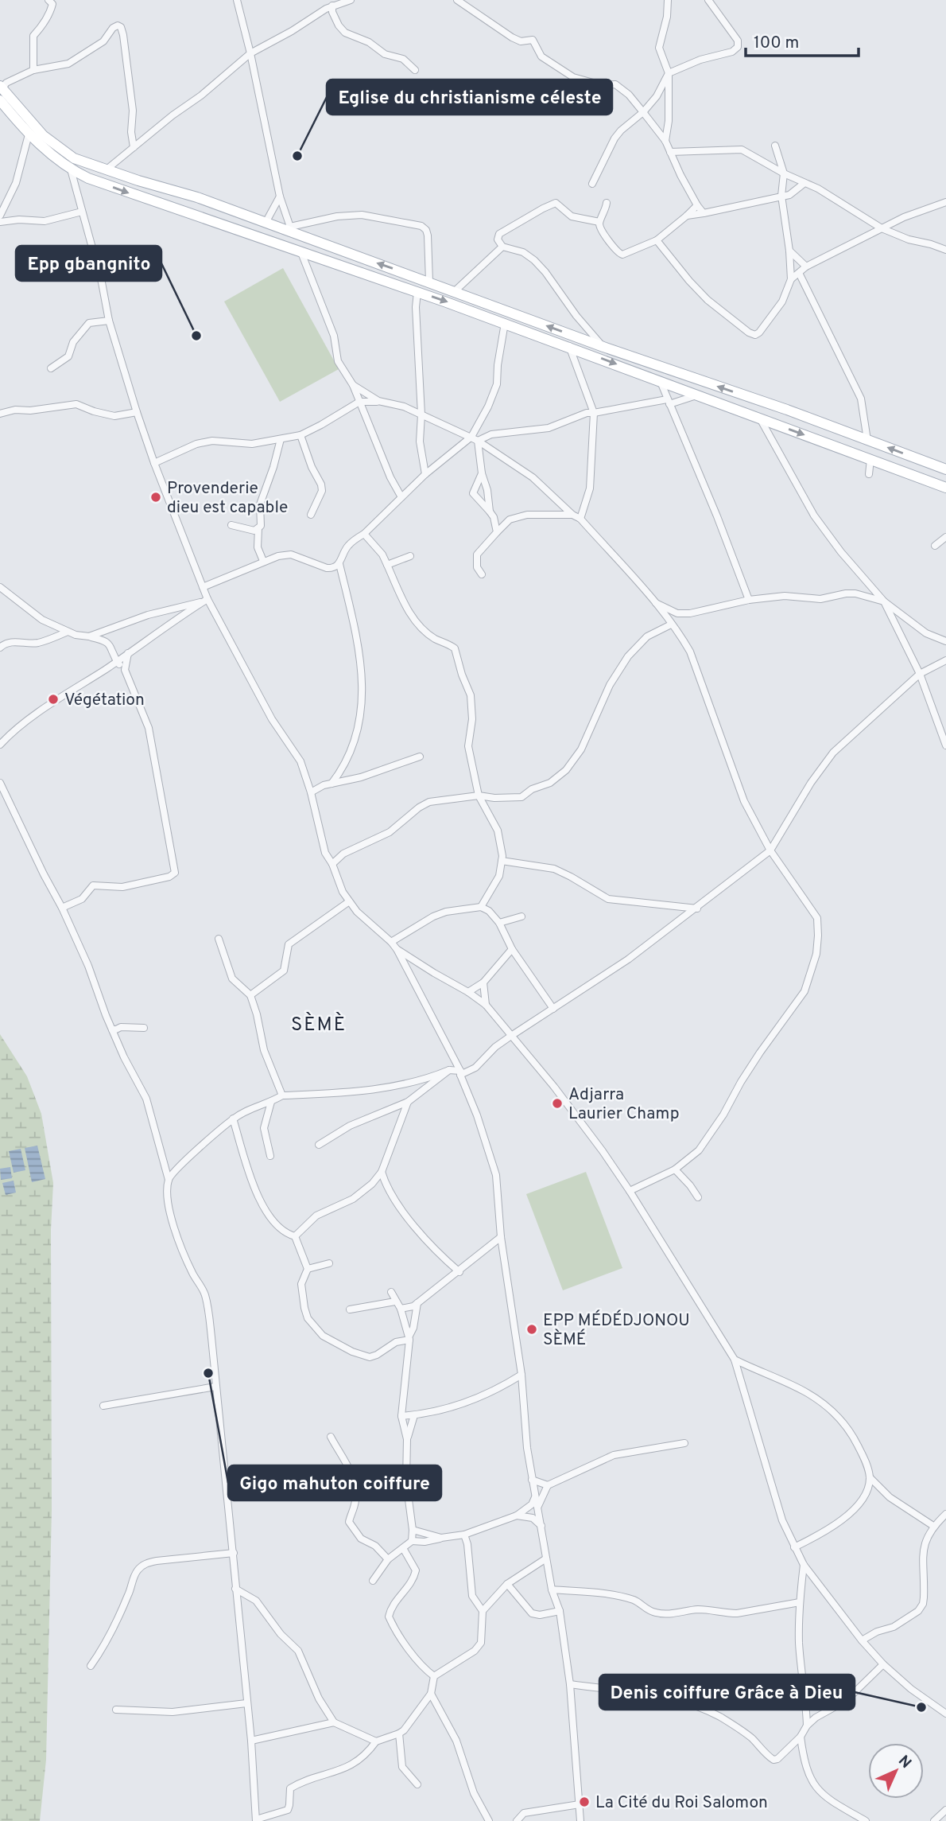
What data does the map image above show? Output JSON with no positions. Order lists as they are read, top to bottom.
{
  "districts": ["SÈMÈ"],
  "places": [
    "Eglise du christianisme céleste",
    "Epp gbangnito",
    "Provenderie dieu est capable",
    "Végétation",
    "Adjarra Laurier Champ",
    "EPP MÉDÉDJONOU SÈMÉ",
    "Gigo mahuton coiffure",
    "Denis coiffure Grâce à Dieu",
    "La Cité du Roi Salomon"
  ],
  "scale_bar": "100 m",
  "north": "top right"
}
